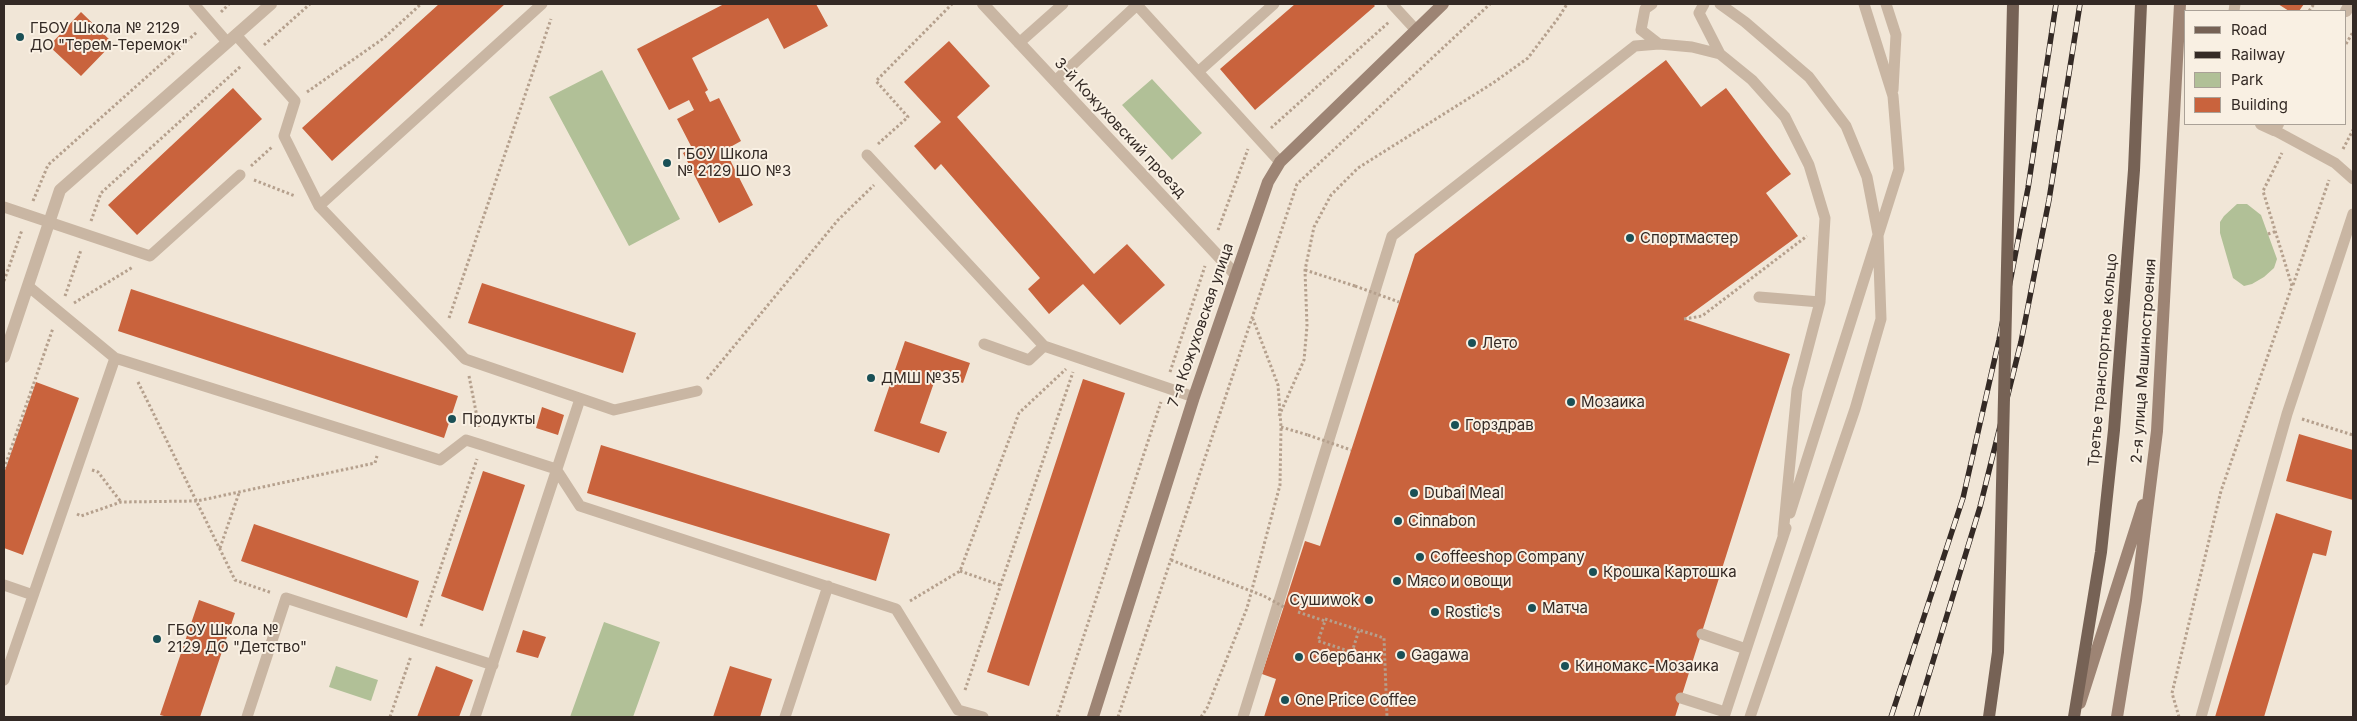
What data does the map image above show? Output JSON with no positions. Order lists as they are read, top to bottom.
{
  "streets": {
    "main road": ["7-я Кожуховская улица", "Третье транспортное кольцо", "2-я улица Машиностроения"],
    "street": ["3-й Кожуховский проезд"]
  },
  "crossings": [
    ["3-й Кожуховский проезд", "7-я Кожуховская улица"]
  ],
  "places": [
    "ГБОУ Школа № 2129 ДО \"Терем-Теремок\"",
    "ГБОУ Школа № 2129 ШО №3",
    "Спортмастер",
    "Лето",
    "ДМШ №35",
    "Мозаика",
    "Продукты",
    "Горздрав",
    "Dubai Meal",
    "Cinnabon",
    "Coffeeshop Company",
    "Крошка Картошка",
    "Мясо и овощи",
    "Сушиwok",
    "Матча",
    "Rostic's",
    "ГБОУ Школа № 2129 ДО \"Детство\"",
    "Gagawa",
    "Сбербанк",
    "Киномакс-Мозаика",
    "One Price Coffee"
  ],
  "legend": [
    "Road",
    "Railway",
    "Park",
    "Building"
  ]
}
